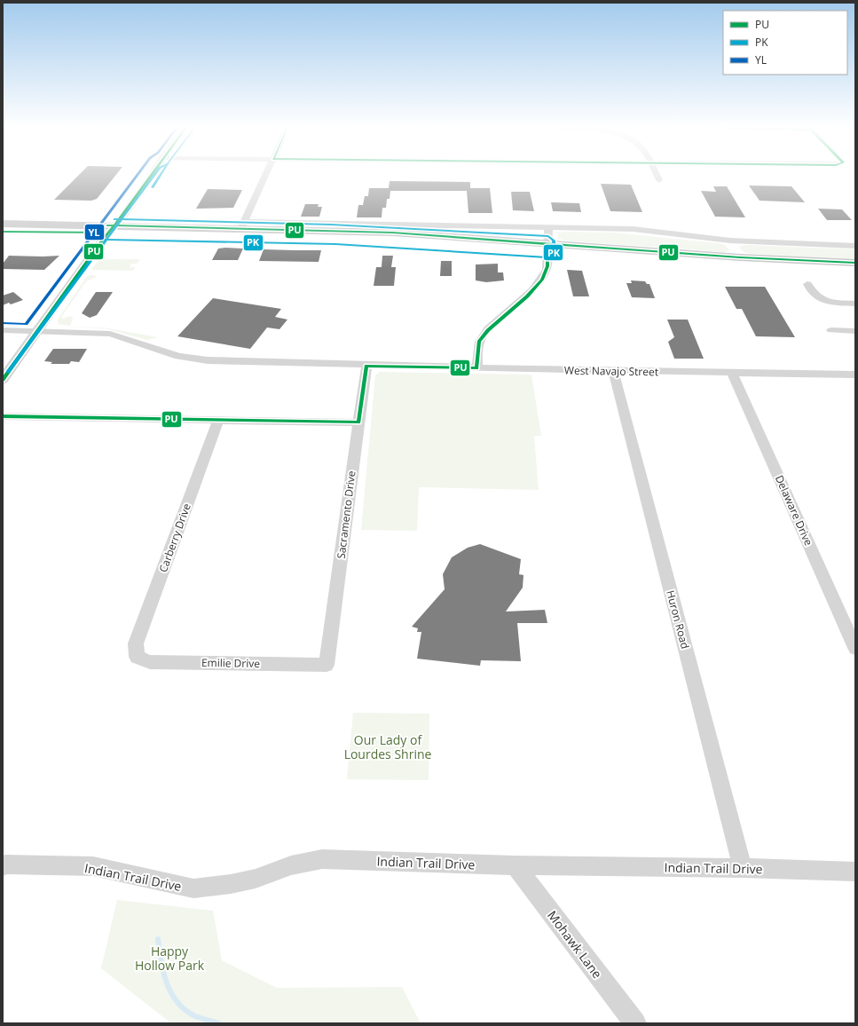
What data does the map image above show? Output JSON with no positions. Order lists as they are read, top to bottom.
{
  "streets": {
    "street": [
      "West Navajo Street",
      "Delaware Drive",
      "Sacramento Drive",
      "Carberry Drive",
      "Huron Road",
      "Emilie Drive",
      "Indian Trail Drive",
      "Mohawk Lane"
    ]
  },
  "crossings": [
    ["West Navajo Street", "Delaware Drive"],
    ["West Navajo Street", "Sacramento Drive"],
    ["West Navajo Street", "Huron Road"],
    ["Sacramento Drive", "Emilie Drive"],
    ["Carberry Drive", "Emilie Drive"],
    ["Huron Road", "Indian Trail Drive"],
    ["Indian Trail Drive", "Mohawk Lane"]
  ],
  "parks": ["Our Lady of Lourdes Shrine", "Happy Hollow Park"],
  "lines": ["transit line PU", "transit line PK", "transit line YL"],
  "legend": ["PU", "PK", "YL"]
}
